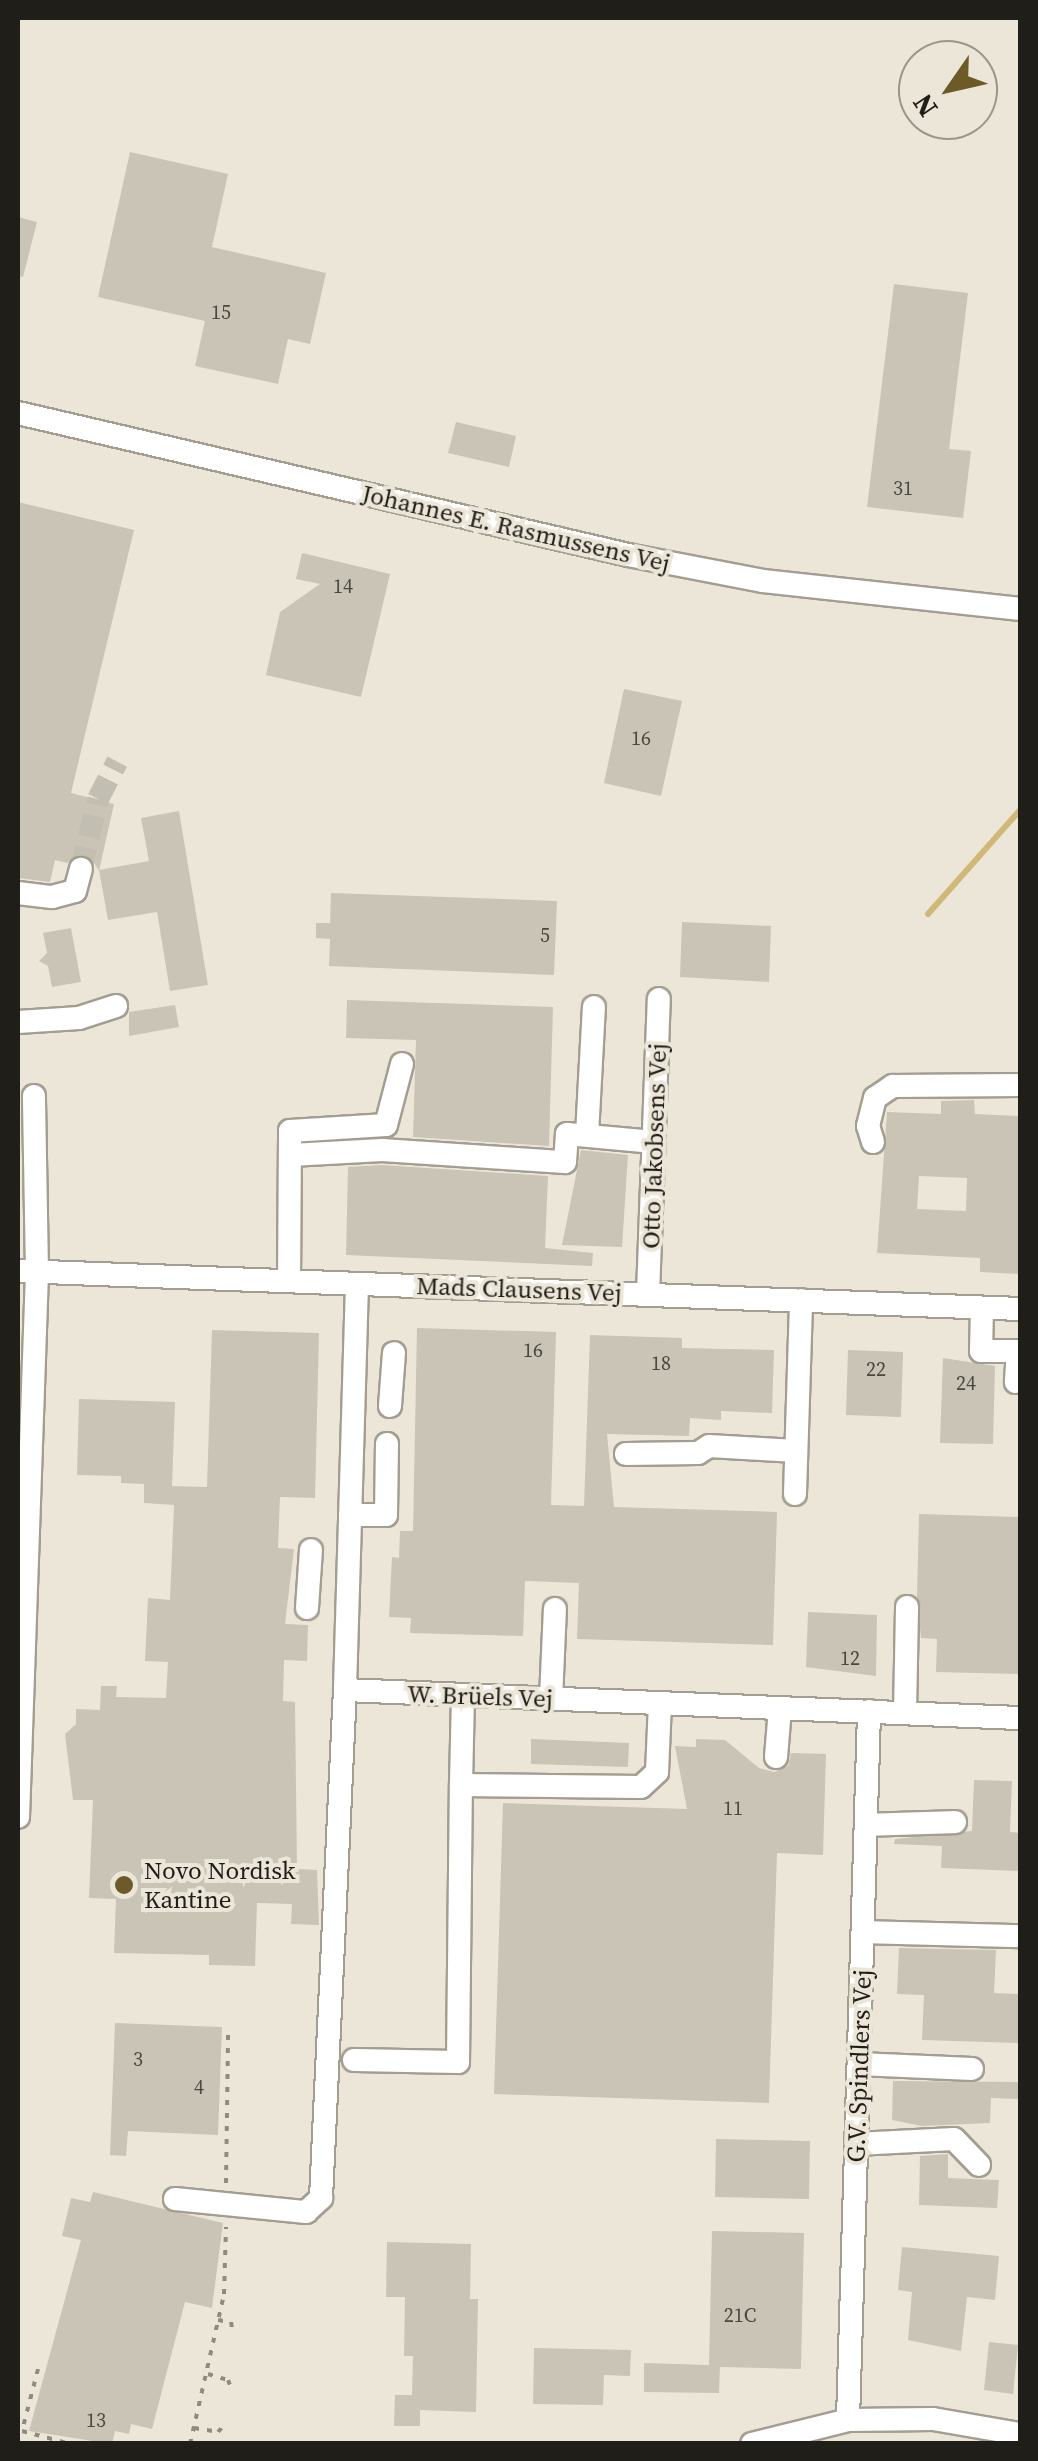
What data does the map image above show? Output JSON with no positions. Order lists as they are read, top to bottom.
{
  "streets": {
    "street": [
      "Johannes E. Rasmussens Vej",
      "Otto Jakobsens Vej",
      "Mads Clausens Vej",
      "W. Brüels Vej",
      "G.V. Spindlers Vej"
    ]
  },
  "crossings": [
    ["Otto Jakobsens Vej", "Mads Clausens Vej"],
    ["W. Brüels Vej", "G.V. Spindlers Vej"]
  ],
  "places": ["Novo Nordisk Kantine"],
  "house_numbers": [
    "15",
    "31",
    "14",
    "16",
    "5",
    "16",
    "18",
    "22",
    "24",
    "12",
    "11",
    "3",
    "4",
    "21C",
    "13"
  ],
  "north": "bottom left"
}
